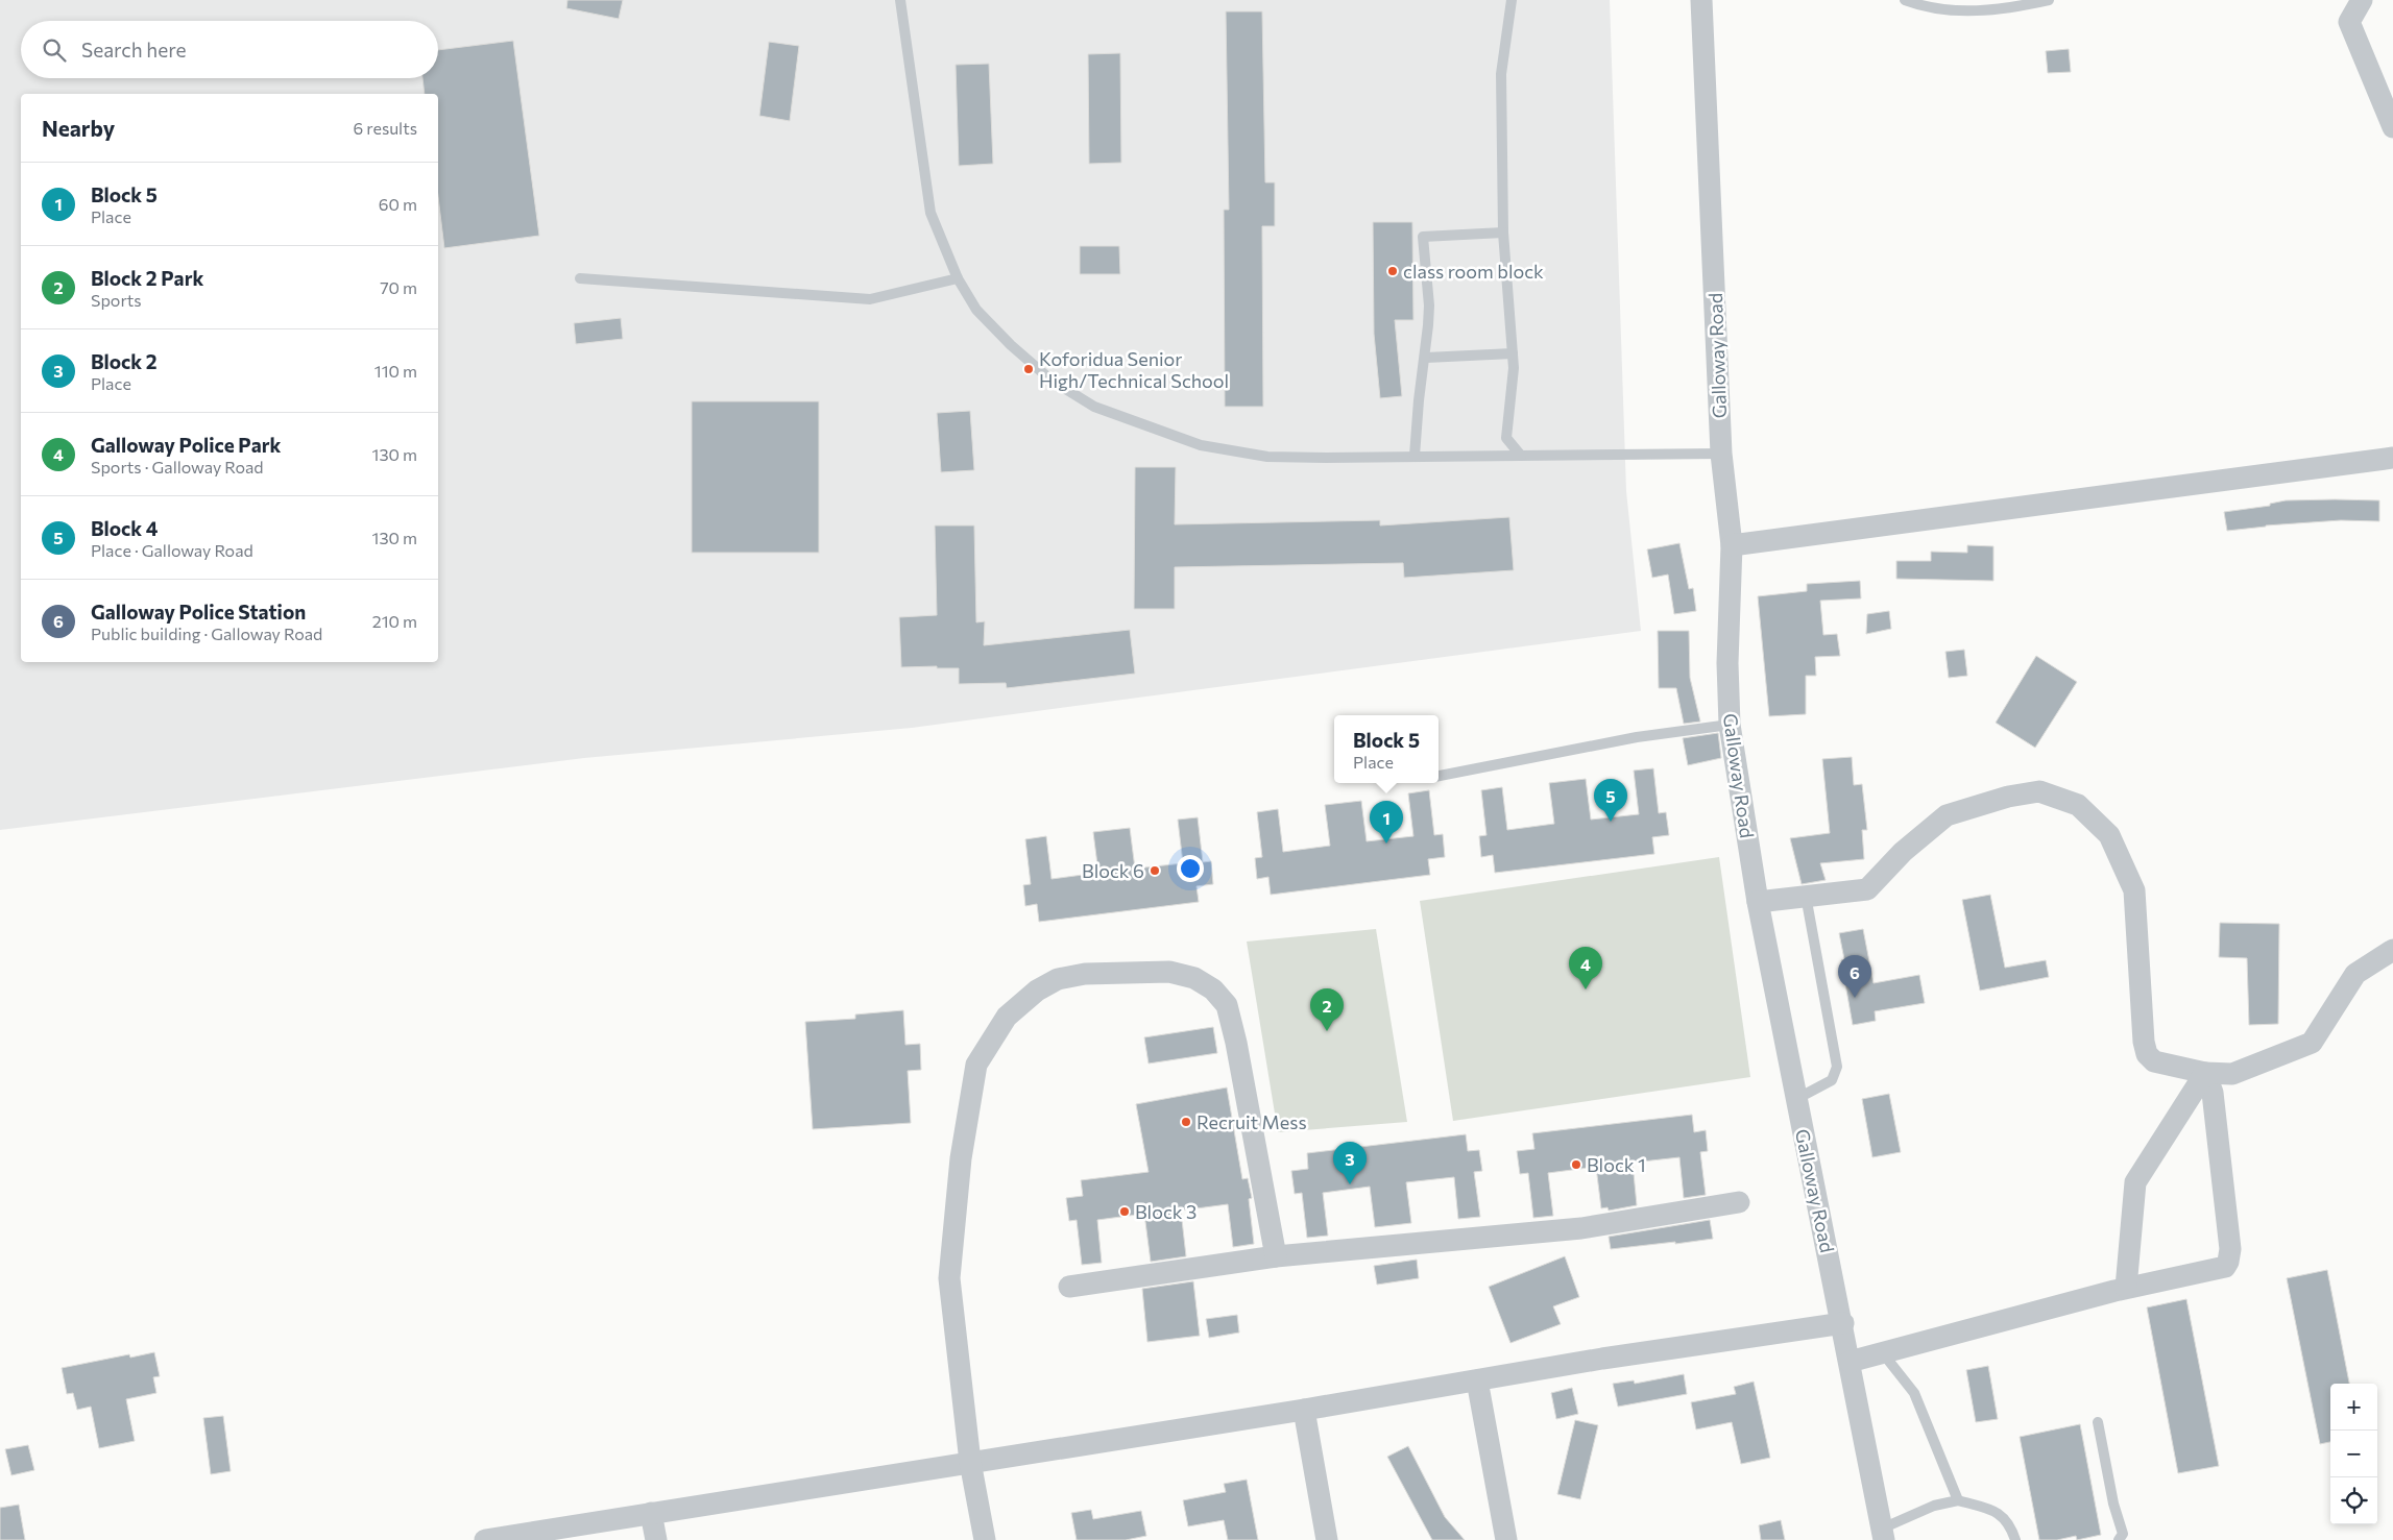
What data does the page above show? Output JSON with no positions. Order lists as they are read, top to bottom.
{
  "streets": {
    "street": ["Galloway Road"]
  },
  "places": [
    "class room block",
    "Koforidua Senior High/Technical School",
    "Block 6",
    "Recruit Mess",
    "Block 1",
    "Block 3"
  ],
  "page": {
    "search": "Search here",
    "heading": ["Nearby", "6 results"],
    "list": [
      {
        "mark": "1",
        "name": "Block 5",
        "note": "Place",
        "value": "60 m"
      },
      {
        "mark": "2",
        "name": "Block 2 Park",
        "note": "Sports",
        "value": "70 m"
      },
      {
        "mark": "3",
        "name": "Block 2",
        "note": "Place",
        "value": "110 m"
      },
      {
        "mark": "4",
        "name": "Galloway Police Park",
        "note": "Sports · Galloway Road",
        "value": "130 m"
      },
      {
        "mark": "5",
        "name": "Block 4",
        "note": "Place · Galloway Road",
        "value": "130 m"
      },
      {
        "mark": "6",
        "name": "Galloway Police Station",
        "note": "Public building · Galloway Road",
        "value": "210 m"
      }
    ],
    "popup": ["Block 5", "Place"],
    "pins": [
      "5",
      "1",
      "4",
      "6",
      "2",
      "3"
    ],
    "map_buttons": ["+", "−"]
  }
}
